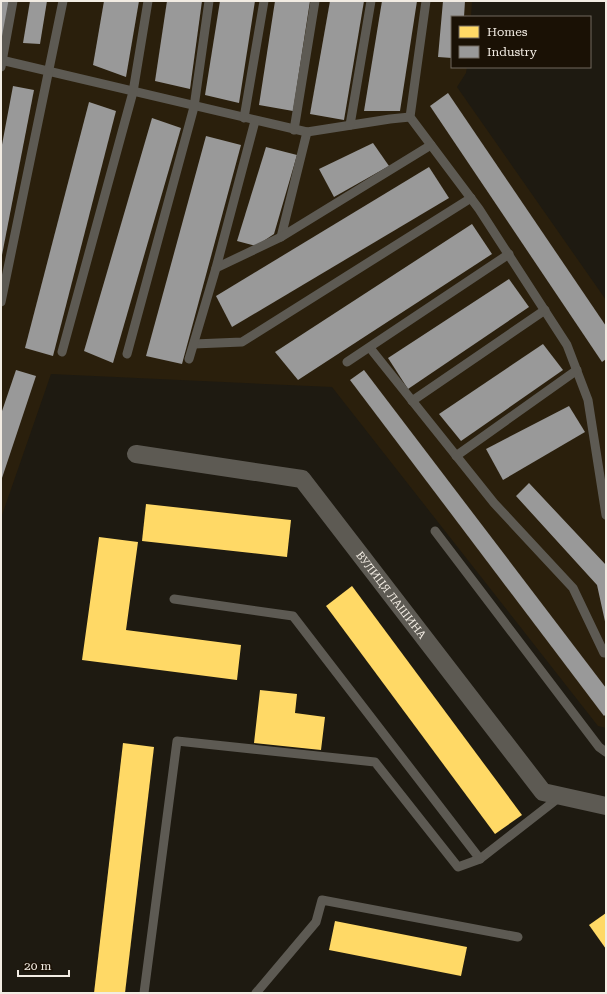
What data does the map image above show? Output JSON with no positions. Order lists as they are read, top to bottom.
{
  "streets": {
    "street": ["ВУЛИЦЯ ЛАШИНА"]
  },
  "legend": ["Homes", "Industry"],
  "scale_bar": "20 m"
}
